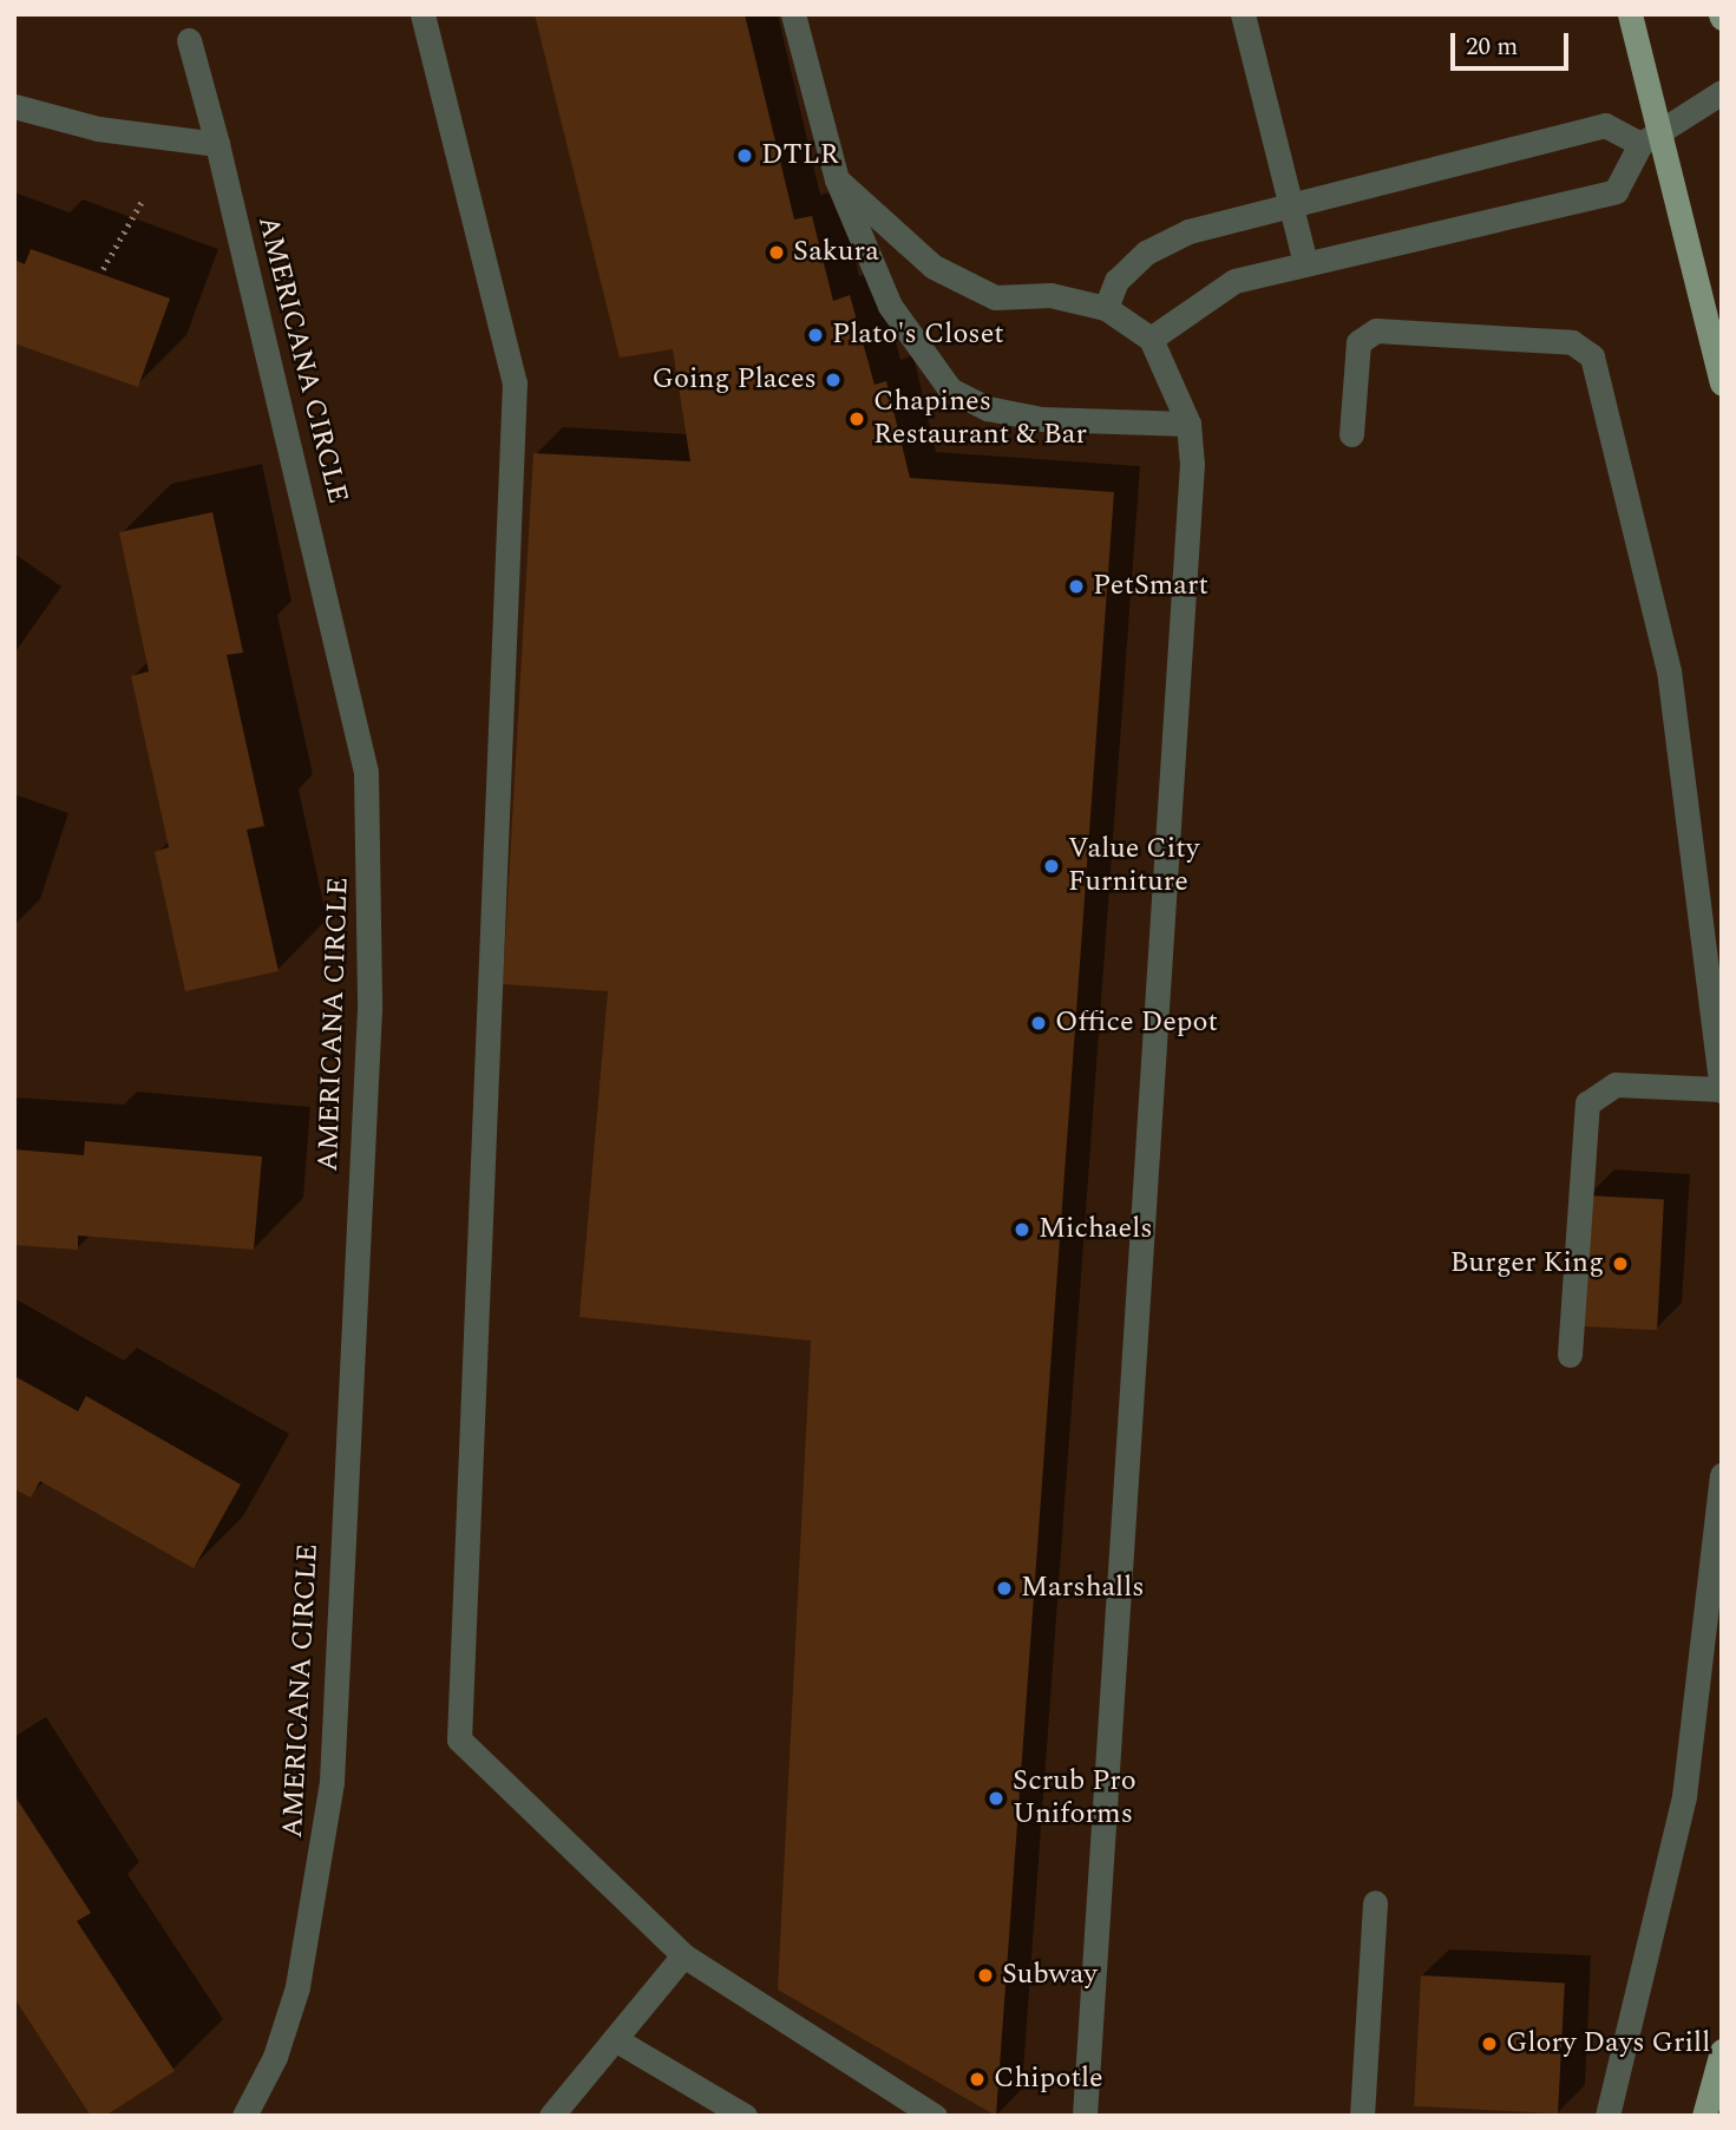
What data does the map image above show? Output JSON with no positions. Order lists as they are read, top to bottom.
{
  "streets": {
    "street": ["AMERICANA CIRCLE"]
  },
  "places": [
    "DTLR",
    "Sakura",
    "Plato's Closet",
    "Going Places",
    "Chapines Restaurant & Bar",
    "PetSmart",
    "Value City Furniture",
    "Office Depot",
    "Michaels",
    "Burger King",
    "Marshalls",
    "Scrub Pro Uniforms",
    "Subway",
    "Glory Days Grill",
    "Chipotle"
  ],
  "scale_bar": "20 m"
}
